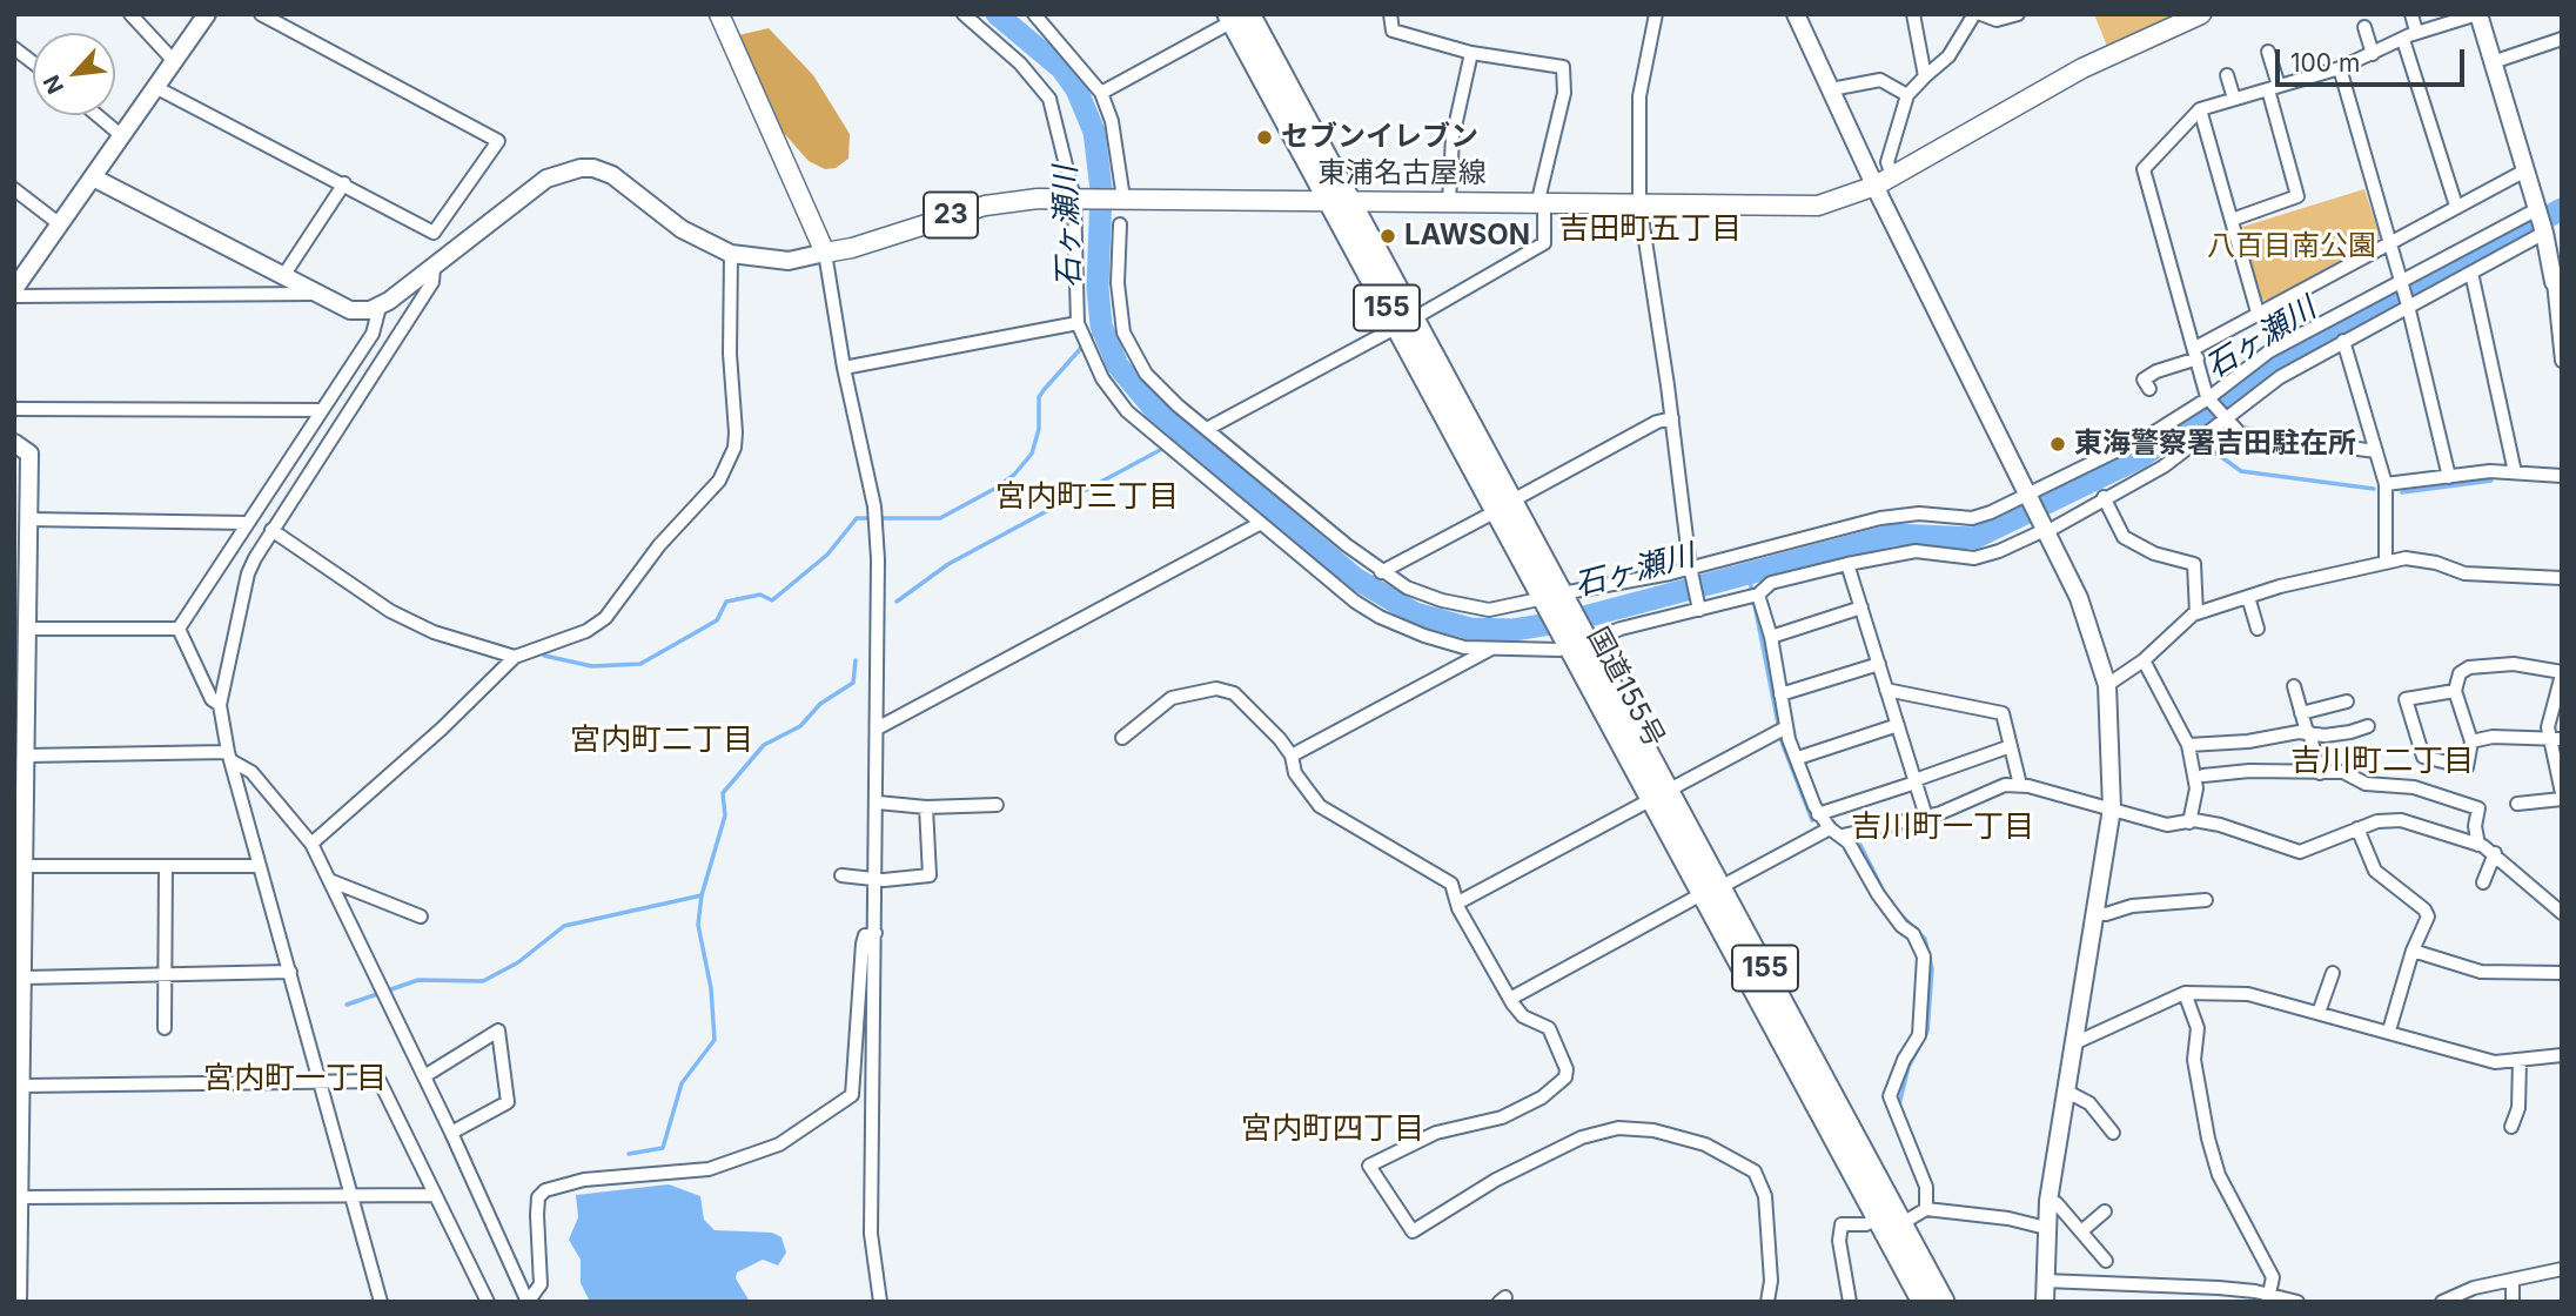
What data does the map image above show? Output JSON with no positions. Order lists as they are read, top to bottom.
{
  "streets": {
    "highway": ["155", "国道155号"],
    "main road": ["東浦名古屋線", "23"]
  },
  "crossings": [
    ["東浦名古屋線", "国道155号"]
  ],
  "districts": [
    "吉田町五丁目",
    "宮内町三丁目",
    "宮内町二丁目",
    "吉川町二丁目",
    "吉川町一丁目",
    "宮内町一丁目",
    "宮内町四丁目"
  ],
  "water": ["石ヶ瀬川"],
  "parks": ["八百目南公園"],
  "places": ["セブンイレブン", "LAWSON", "東海警察署吉田駐在所"],
  "scale_bar": "100 m",
  "north": "bottom left"
}
